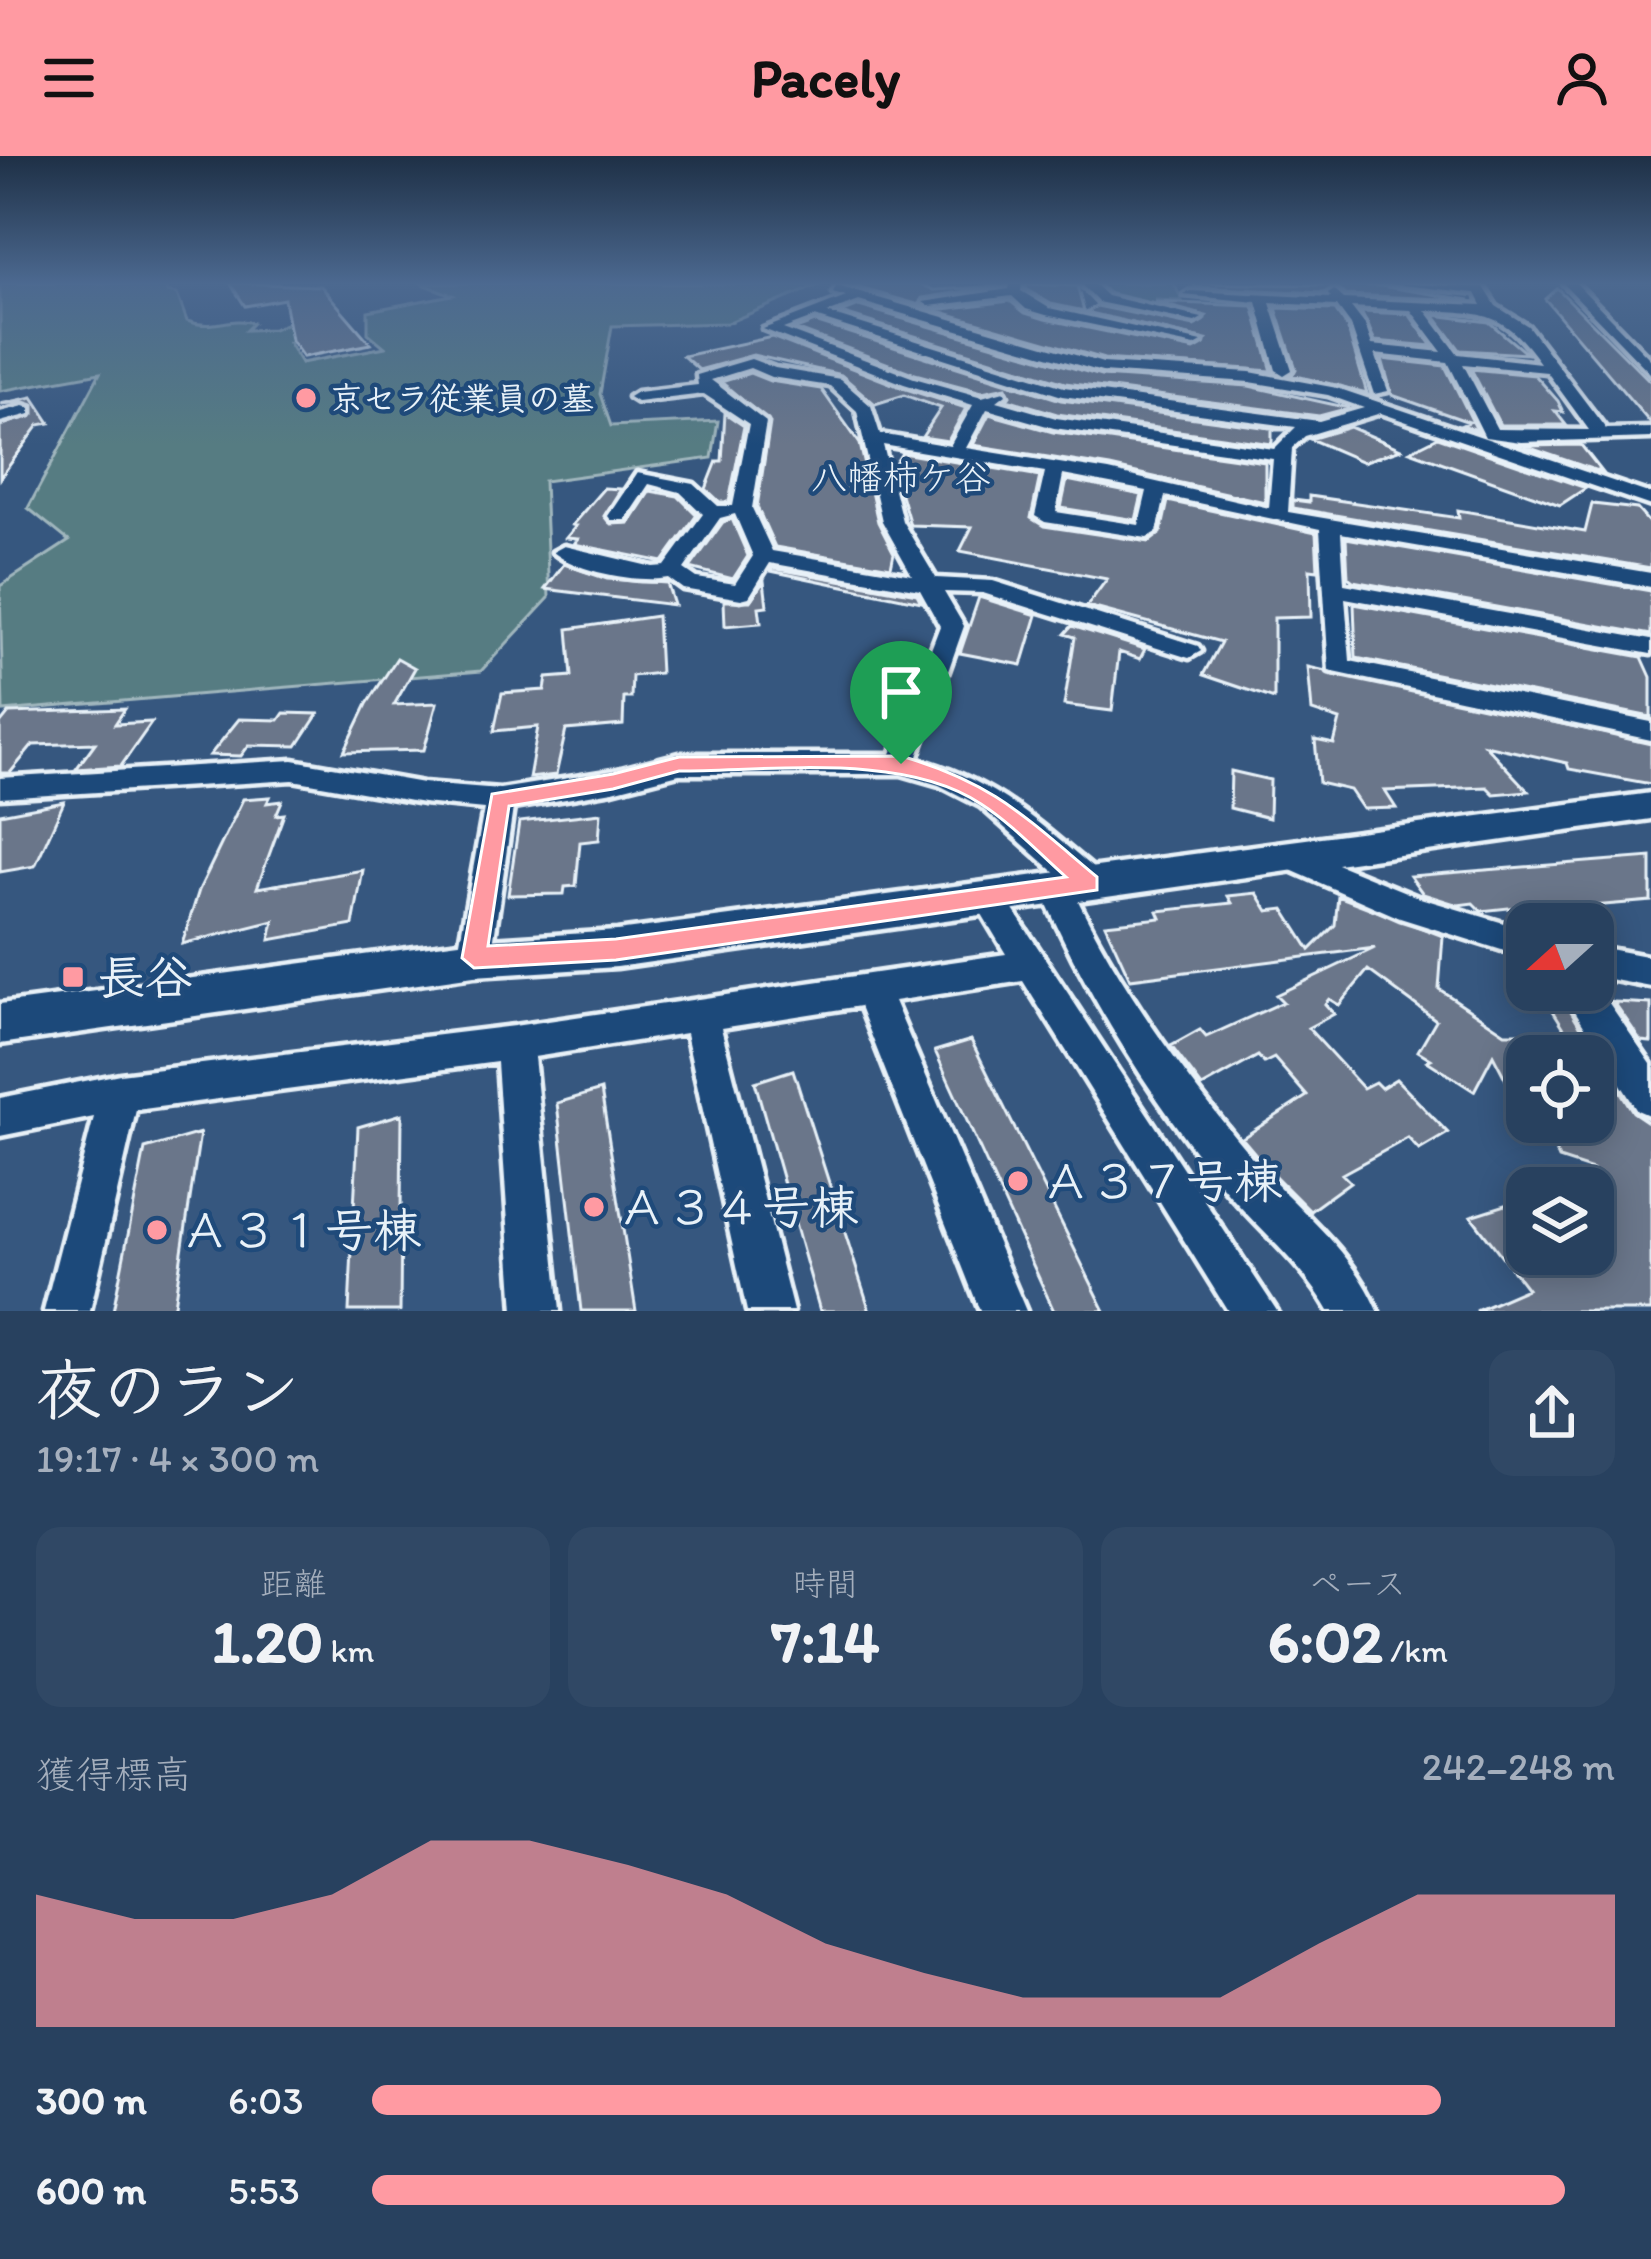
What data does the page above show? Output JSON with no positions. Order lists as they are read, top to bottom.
{
  "districts": ["八幡柿ケ谷"],
  "places": {
    "other": [
      "京セラ従業員の墓",
      "Ａ３７号棟",
      "Ａ３４号棟",
      "Ａ３１号棟"
    ],
    "transit": ["長谷"]
  },
  "north": "left",
  "page": {
    "header": "Pacely",
    "heading": ["夜のラン", "19:17 · 4 × 300 m"],
    "stats": [
      ["距離", "1.20 km"],
      ["時間", "7:14"],
      ["ペース", "6:02 /km"]
    ],
    "chart": ["獲得標高", "242–248 m"],
    "list": [
      {
        "name": "300 m",
        "note": "6:03"
      },
      {
        "name": "600 m",
        "note": "5:53"
      }
    ]
  }
}
